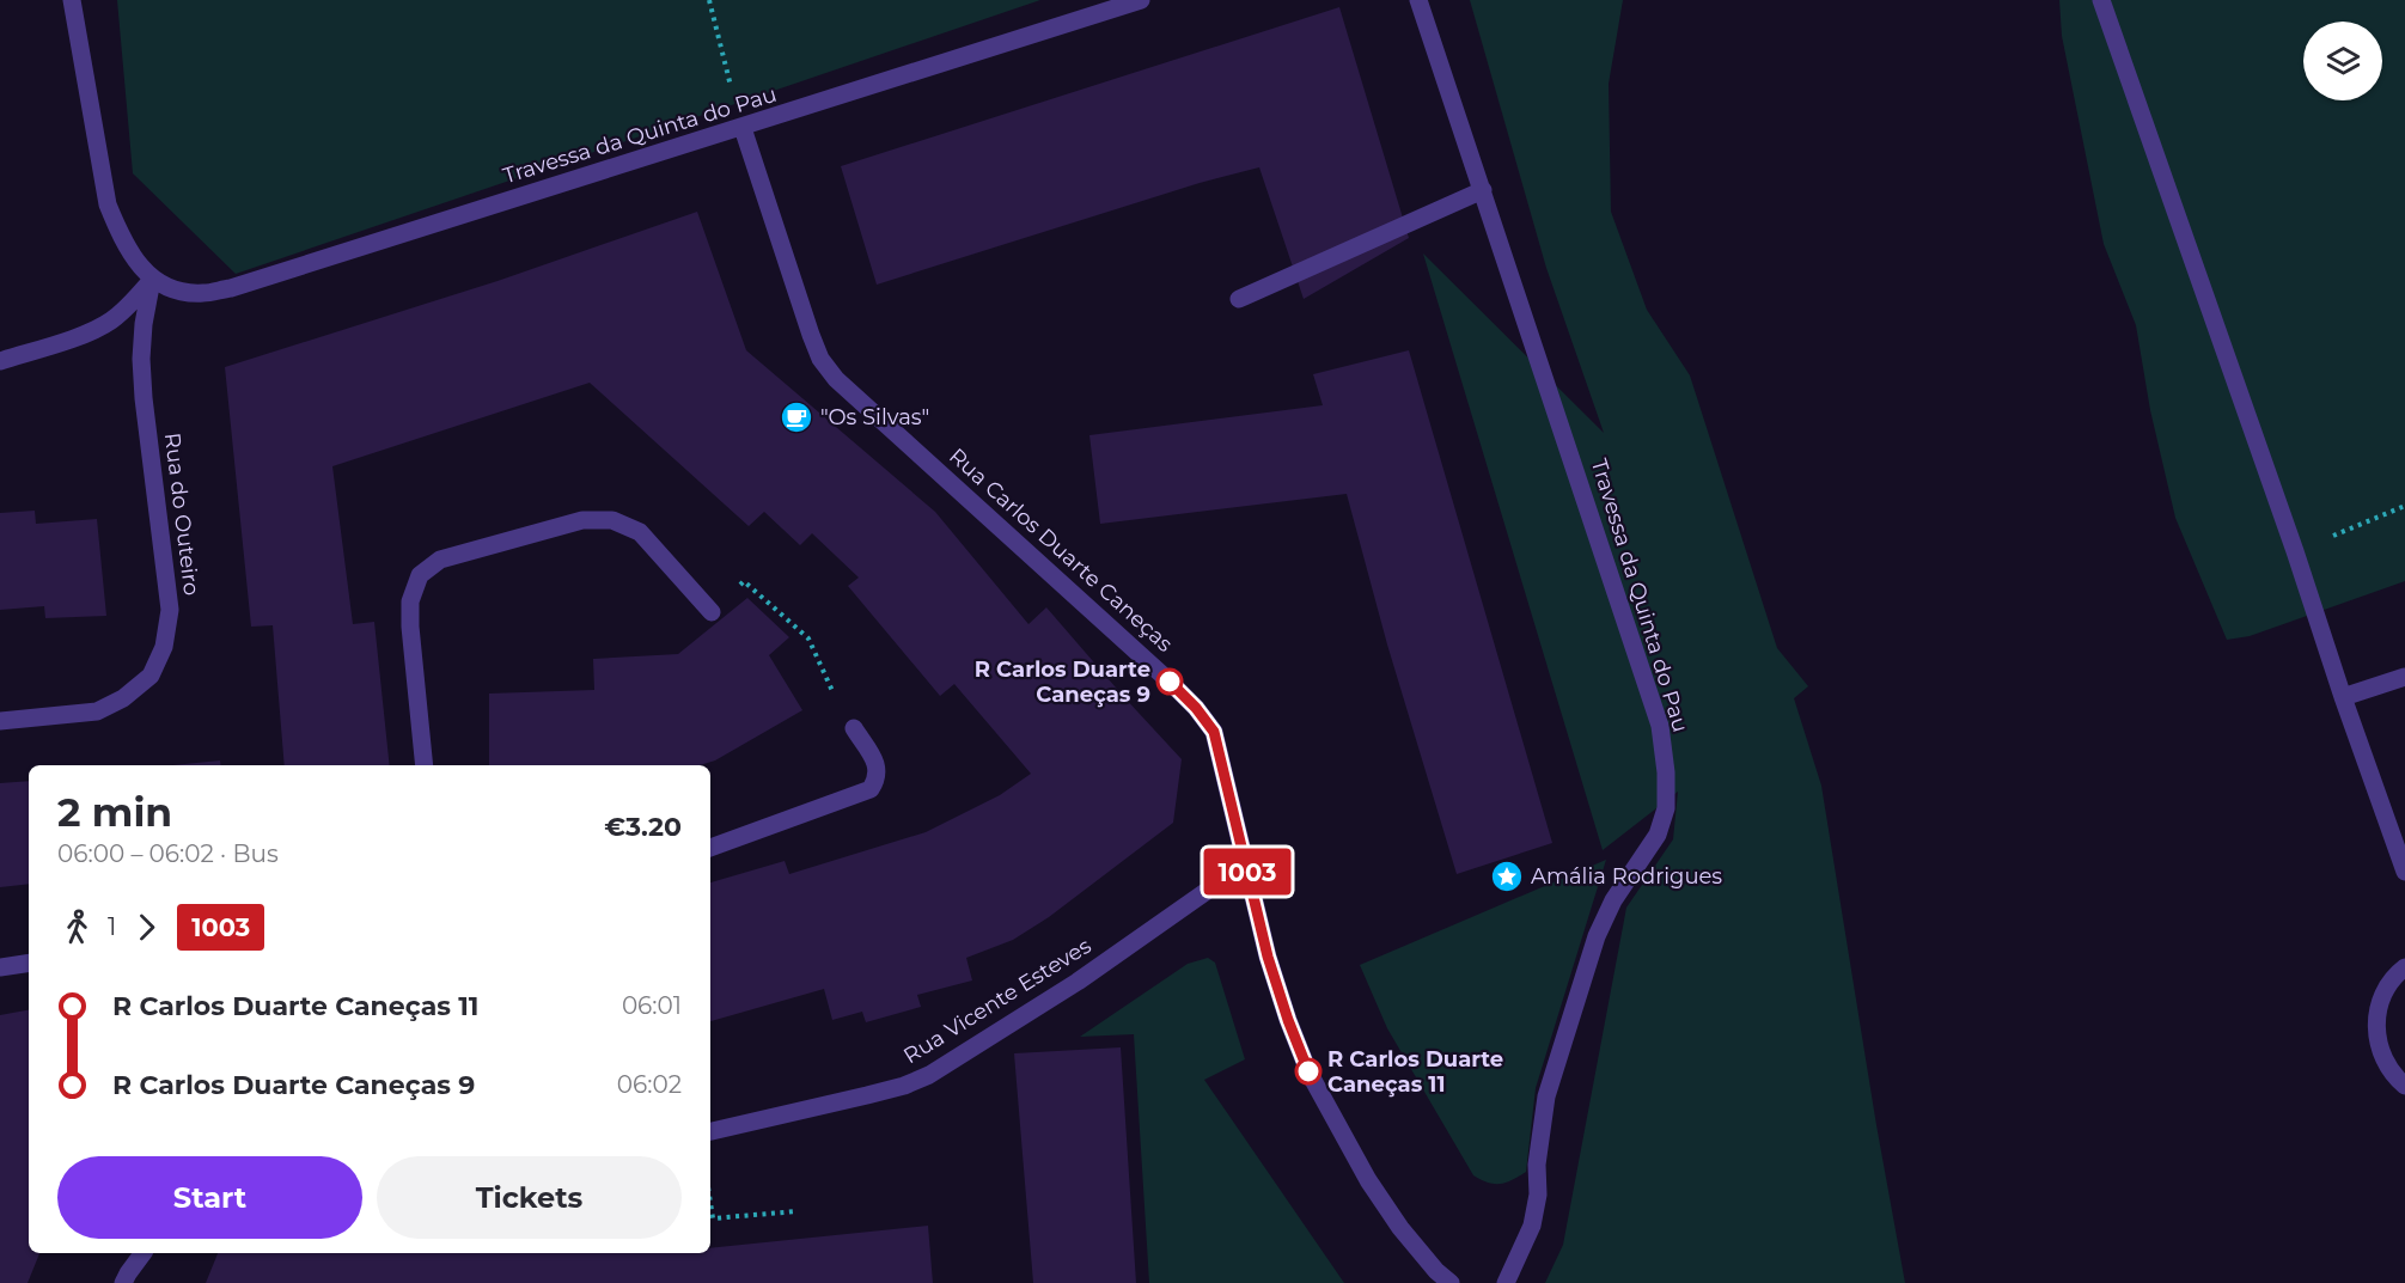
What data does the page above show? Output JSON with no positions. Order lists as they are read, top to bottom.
{
  "streets": {
    "street": [
      "Travessa da Quinta do Pau",
      "Rua do Outeiro",
      "Rua Carlos Duarte Caneças",
      "Rua Vicente Esteves"
    ]
  },
  "crossings": [
    ["Travessa da Quinta do Pau", "Rua do Outeiro"],
    ["Travessa da Quinta do Pau", "Rua Carlos Duarte Caneças"],
    ["Rua Carlos Duarte Caneças", "Rua Vicente Esteves"]
  ],
  "places": {
    "cafe": ["\"Os Silvas\""],
    "other": ["R Carlos Duarte Caneças 9", "R Carlos Duarte Caneças 11"],
    "place": ["Amália Rodrigues"]
  },
  "lines": ["bus line 1003"],
  "page": {
    "on_map": "1003",
    "heading": ["2 min", "06:00 – 06:02 · Bus", "€3.20"],
    "legs": ["1", "1003"],
    "list": [
      {
        "name": "R Carlos Duarte Caneças 11",
        "value": "06:01"
      },
      {
        "name": "R Carlos Duarte Caneças 9",
        "value": "06:02"
      }
    ],
    "buttons": ["Start", "Tickets"]
  }
}
